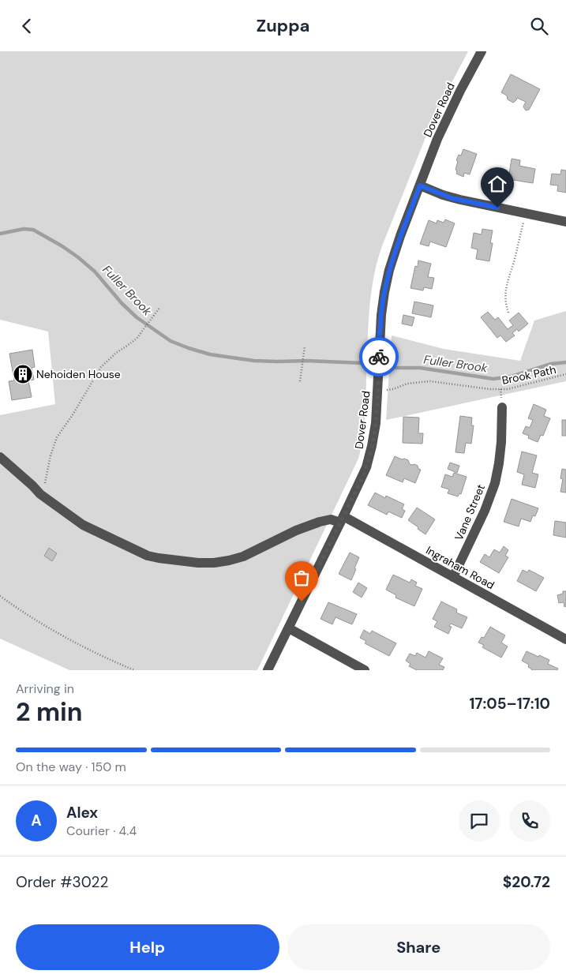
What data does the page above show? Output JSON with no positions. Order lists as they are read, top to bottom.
{
  "streets": {
    "street": ["Dover Road", "Vane Street", "Ingraham Road"],
    "path": ["Brook Path"]
  },
  "crossings": [
    ["Dover Road", "Brook Path"],
    ["Dover Road", "Ingraham Road"],
    ["Vane Street", "Ingraham Road"]
  ],
  "water": ["Fuller Brook"],
  "places": {
    "building": ["Nehoiden House"]
  },
  "page": {
    "header": "Zuppa",
    "heading": ["2 min", "Arriving in", "17:05–17:10"],
    "panel": [
      "Alex",
      "Courier · 4.4",
      "Order #3022",
      "$20.72"
    ],
    "bar": "On the way · 150 m",
    "round": "A",
    "buttons": ["Help", "Share"]
  }
}
